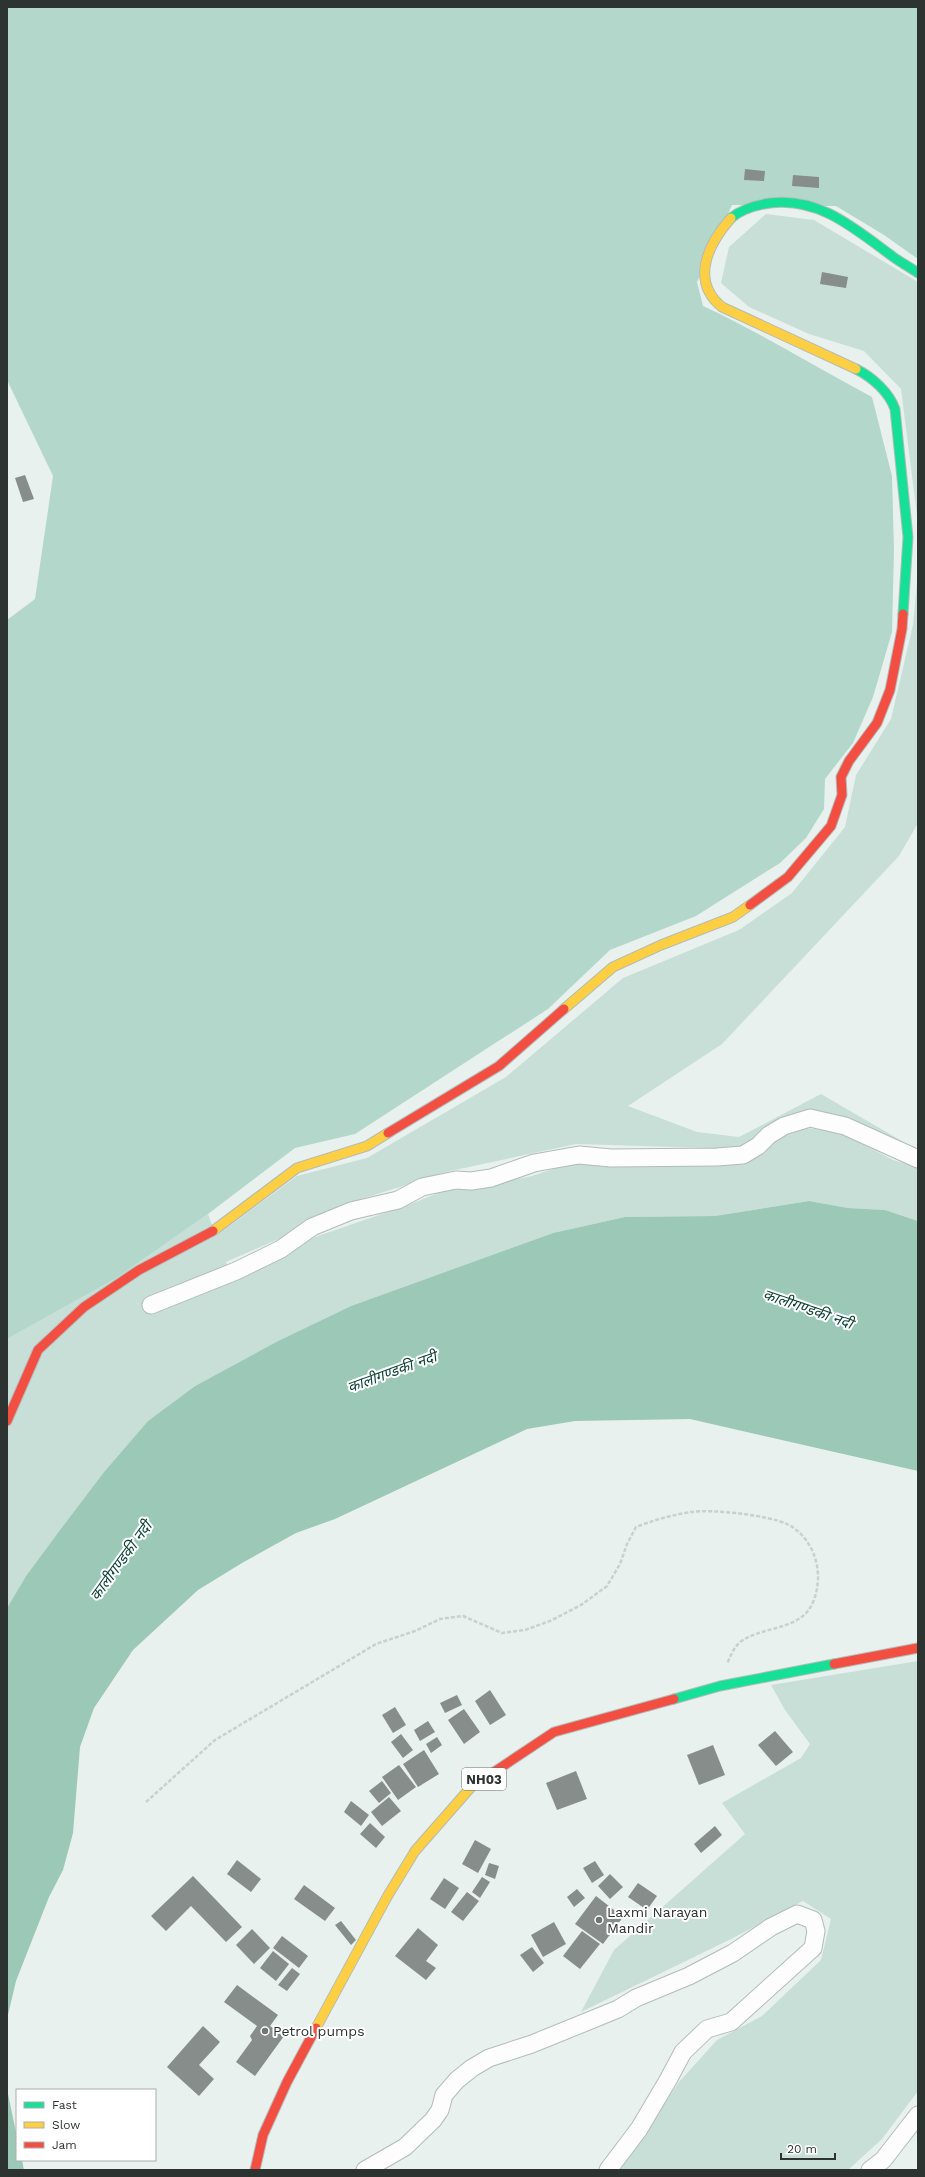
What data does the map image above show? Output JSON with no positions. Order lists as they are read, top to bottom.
{
  "streets": {
    "main road": ["NH03"]
  },
  "water": ["कालीगण्डकी नदी"],
  "places": ["Laxmi Narayan Mandir", "Petrol pumps"],
  "legend": ["Fast", "Slow", "Jam"],
  "scale_bar": "20 m"
}
